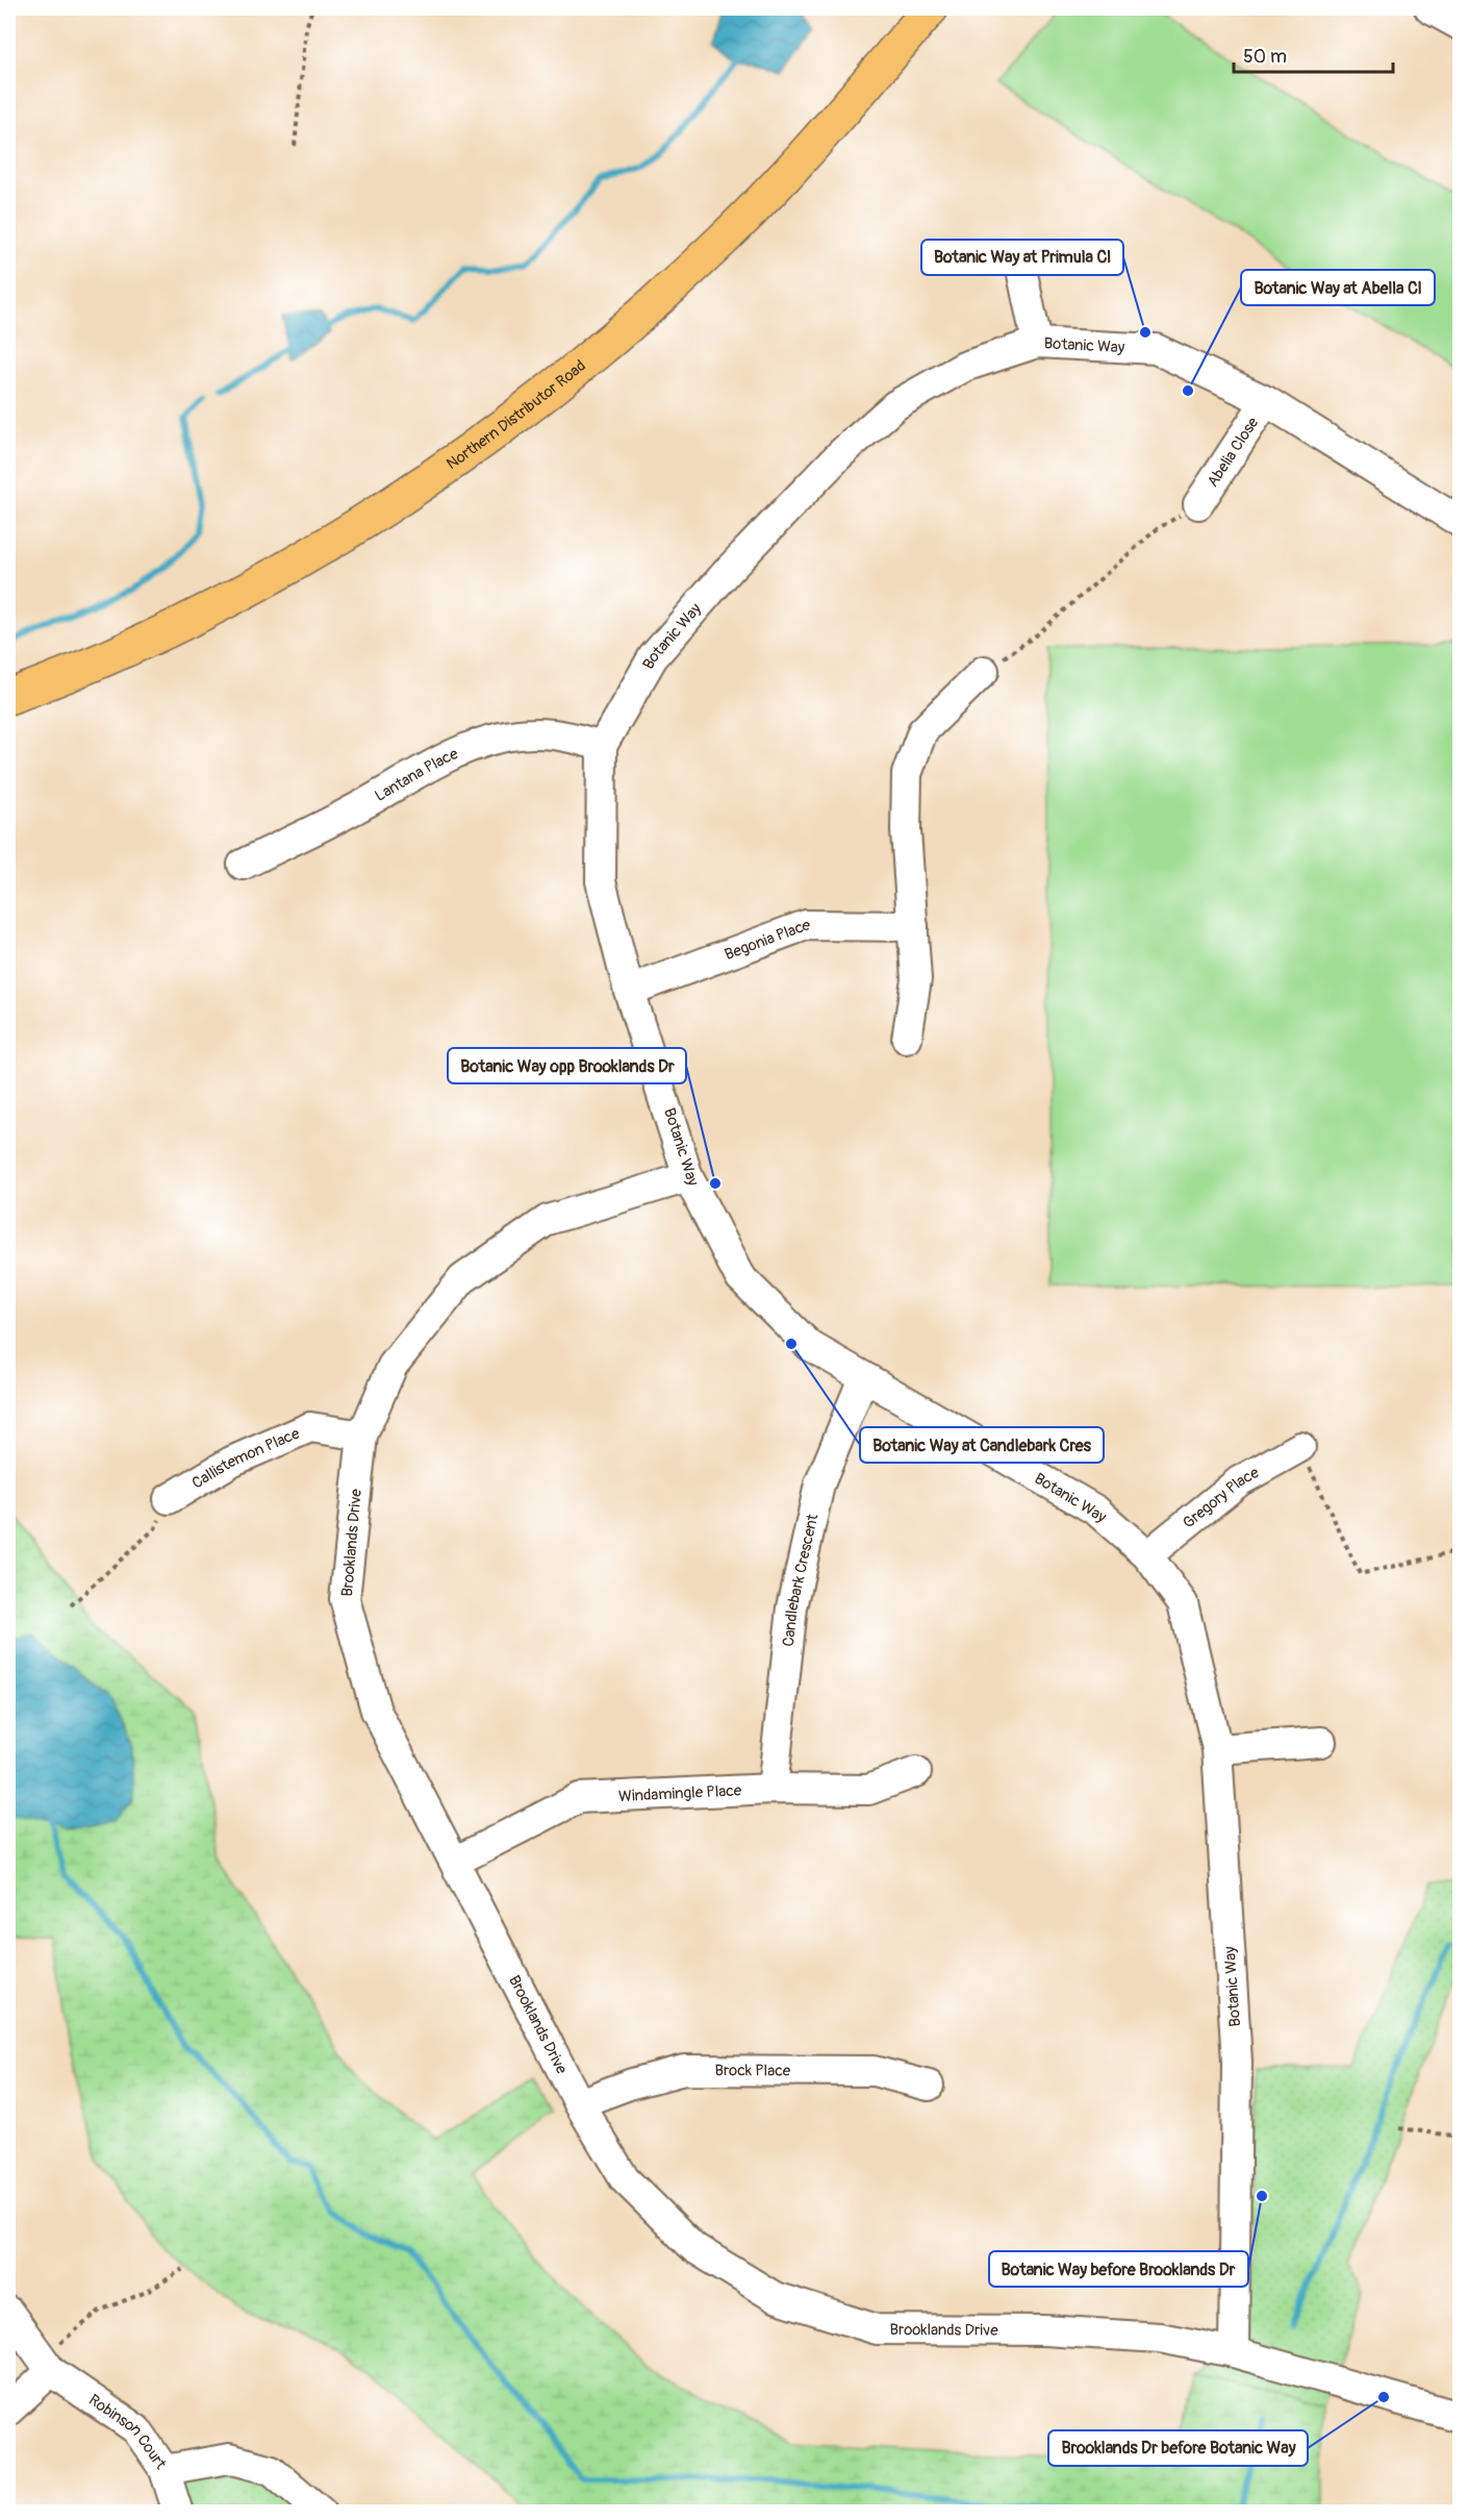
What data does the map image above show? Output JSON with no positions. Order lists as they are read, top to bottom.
{
  "streets": {
    "main road": ["Northern Distributor Road"],
    "street": [
      "Botanic Way",
      "Abelia Close",
      "Lantana Place",
      "Begonia Place",
      "Callistemon Place",
      "Gregory Place",
      "Brooklands Drive",
      "Candlebark Crescent",
      "Windamingle Place",
      "Brock Place",
      "Robinson Court"
    ]
  },
  "crossings": [
    ["Botanic Way", "Abelia Close"],
    ["Botanic Way", "Lantana Place"],
    ["Botanic Way", "Begonia Place"],
    ["Botanic Way", "Gregory Place"],
    ["Botanic Way", "Brooklands Drive"],
    ["Botanic Way", "Candlebark Crescent"],
    ["Callistemon Place", "Brooklands Drive"],
    ["Brooklands Drive", "Windamingle Place"],
    ["Brooklands Drive", "Brock Place"],
    ["Candlebark Crescent", "Windamingle Place"]
  ],
  "places": [
    "Botanic Way at Primula Cl",
    "Botanic Way at Abella Cl",
    "Botanic Way opp Brooklands Dr",
    "Botanic Way at Candlebark Cres",
    "Botanic Way before Brooklands Dr",
    "Brooklands Dr before Botanic Way"
  ],
  "scale_bar": "50 m"
}
